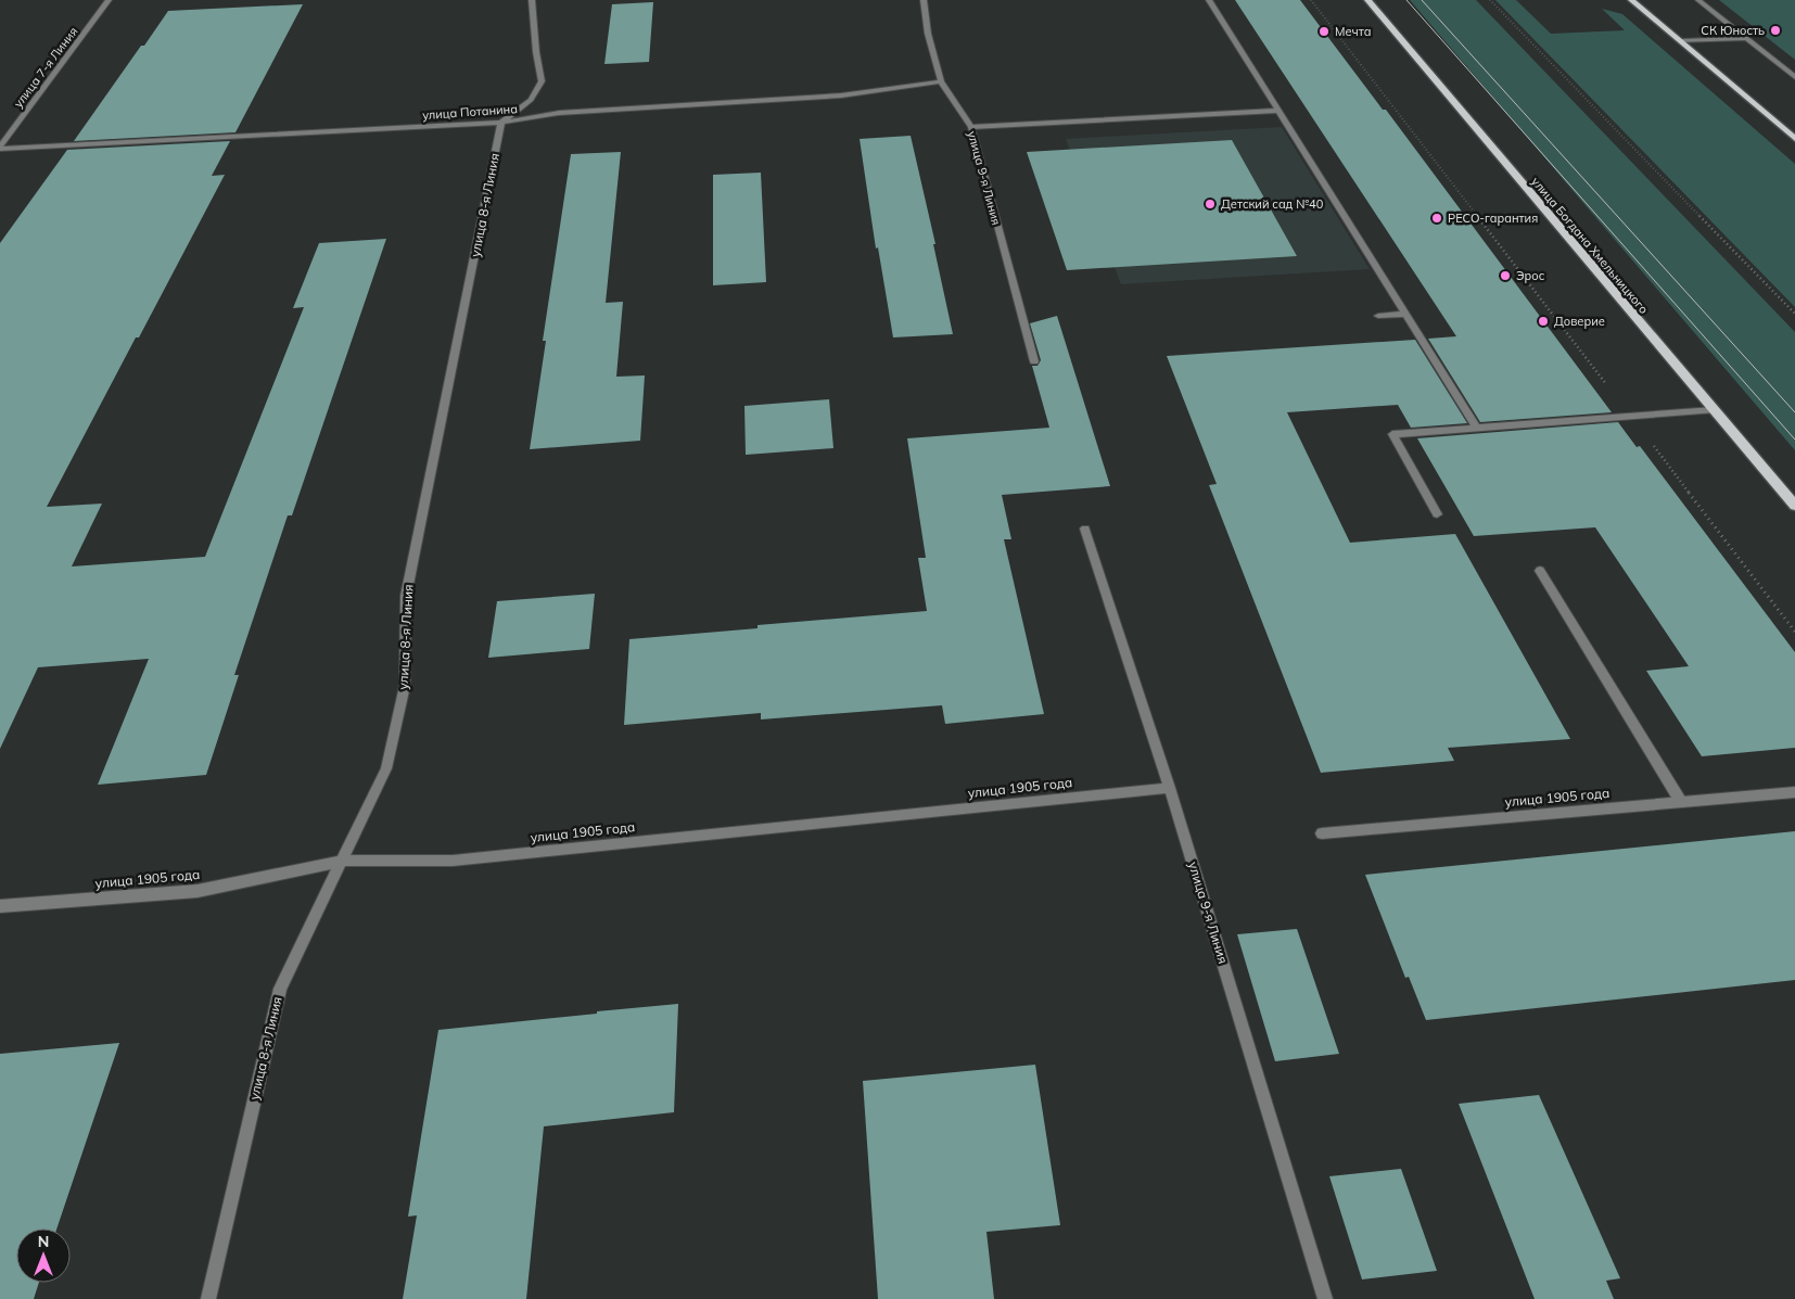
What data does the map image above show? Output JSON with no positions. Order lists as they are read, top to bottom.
{
  "streets": {
    "main road": ["улица Богдана Хмельницкого"],
    "street": [
      "улица 7-я Линия",
      "улица Потанина",
      "улица 9-я Линия",
      "улица 8-я Линия",
      "улица 1905 года"
    ]
  },
  "crossings": [
    ["улица 7-я Линия", "улица Потанина"],
    ["улица Потанина", "улица 9-я Линия"],
    ["улица Потанина", "улица 8-я Линия"],
    ["улица 9-я Линия", "улица 1905 года"],
    ["улица 8-я Линия", "улица 1905 года"]
  ],
  "places": [
    "СК Юность",
    "Мечта",
    "Детский сад №40",
    "РЕСО-гарантия",
    "Эрос",
    "Доверие"
  ],
  "north": "top"
}
